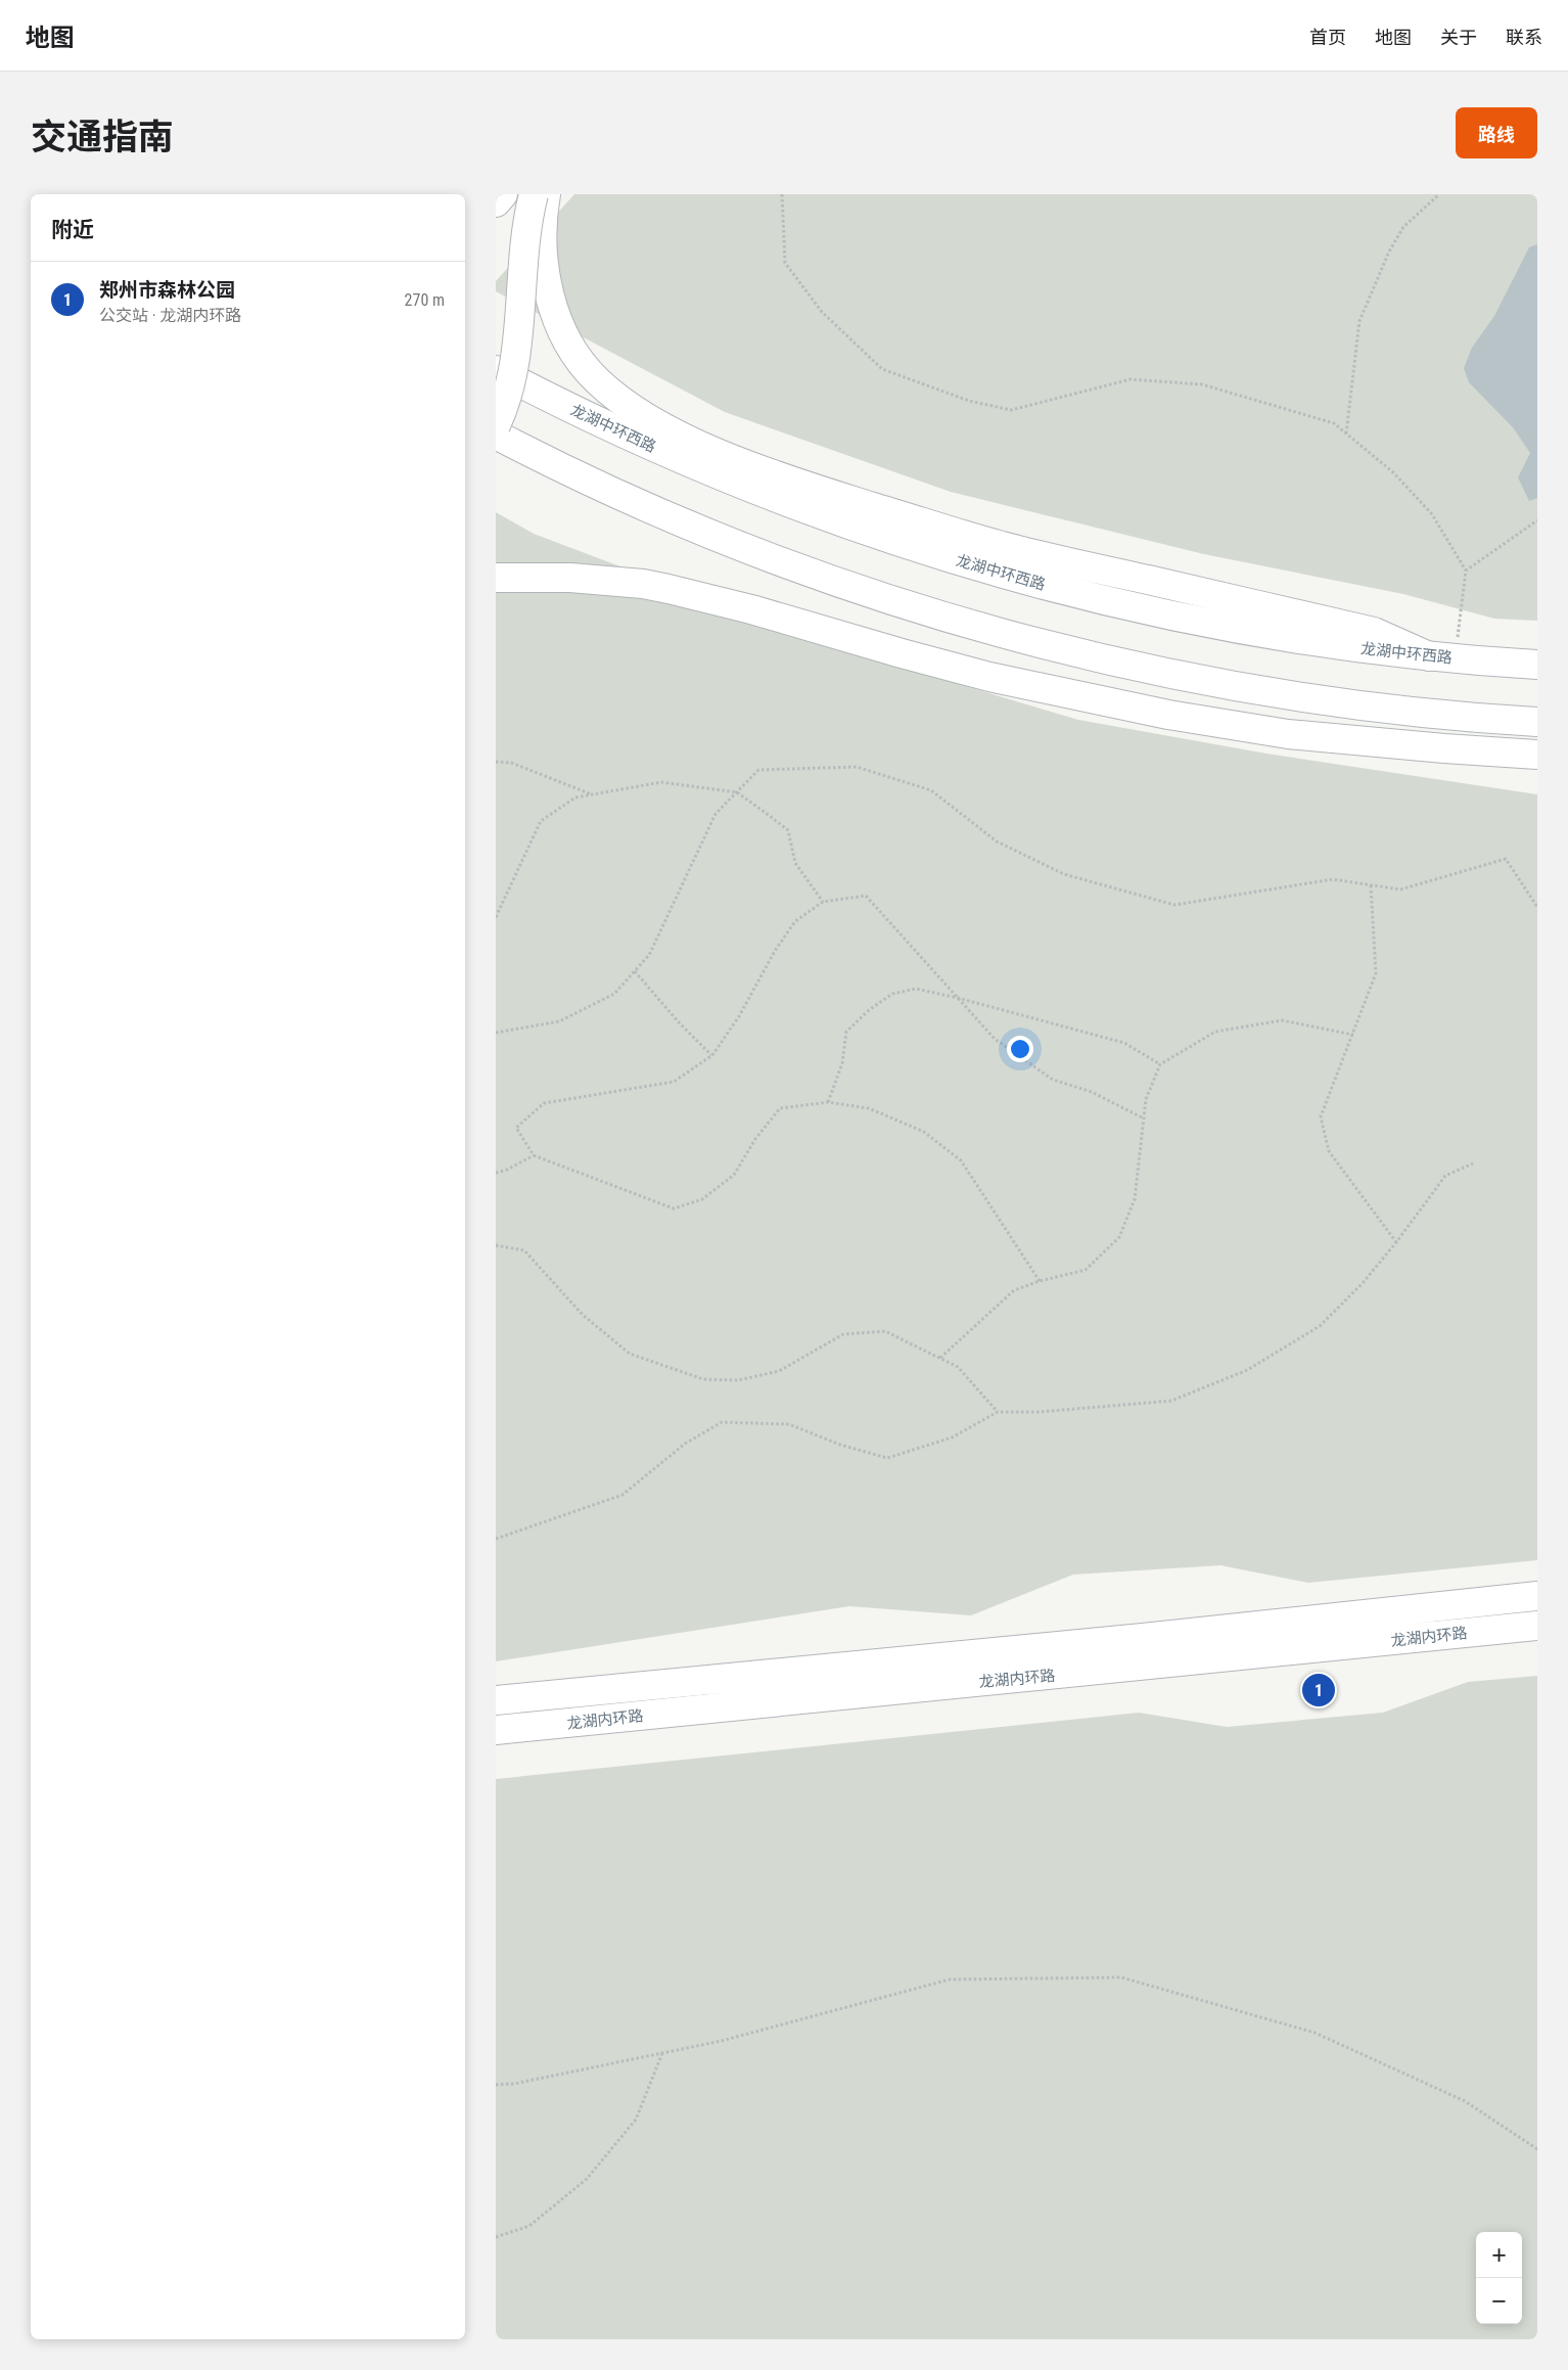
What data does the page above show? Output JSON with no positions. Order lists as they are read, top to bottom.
{
  "streets": {
    "main road": ["龙湖中环西路", "龙湖内环路"]
  },
  "page": {
    "header": "地图",
    "nav": [
      "首页",
      "地图",
      "关于",
      "联系"
    ],
    "title": "交通指南",
    "buttons": "路线",
    "heading": "附近",
    "list": [
      {
        "mark": "1",
        "name": "郑州市森林公园",
        "note": "公交站 · 龙湖内环路",
        "value": "270 m"
      }
    ],
    "pins": "1",
    "map_buttons": ["+", "−"]
  }
}
